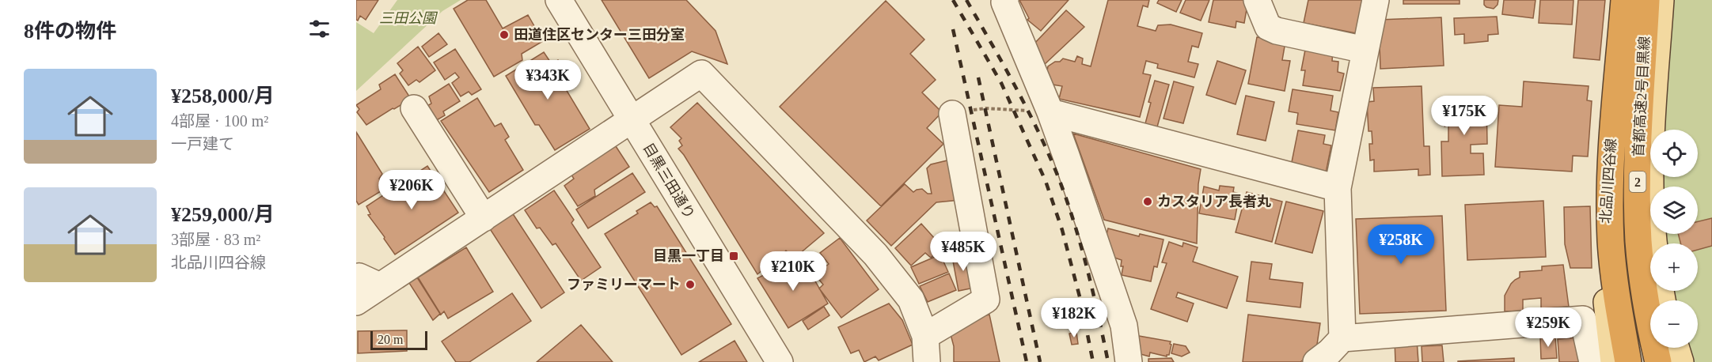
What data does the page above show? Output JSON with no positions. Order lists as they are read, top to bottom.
{
  "streets": {
    "highway": ["首都高速2号目黒線", "2"],
    "main road": ["北品川四谷線"],
    "street": ["目黒三田通り"]
  },
  "parks": ["三田公園"],
  "places": {
    "other": ["田道住区センター三田分室", "カスタリア長者丸", "ファミリーマート"],
    "transit": ["目黒一丁目"]
  },
  "scale_bar": "20 m",
  "page": {
    "heading": "8件の物件",
    "list": [
      {
        "name": "¥258,000/月",
        "note": "4部屋 · 100 m² · 一戸建て"
      },
      {
        "name": "¥259,000/月",
        "note": "3部屋 · 83 m² · 北品川四谷線"
      }
    ],
    "price": [
      "¥343K",
      "¥175K",
      "¥206K",
      "¥258K",
      "¥485K",
      "¥210K",
      "¥182K",
      "¥259K"
    ],
    "map_buttons": ["+", "−"],
    "scale": "20 m"
  }
}
